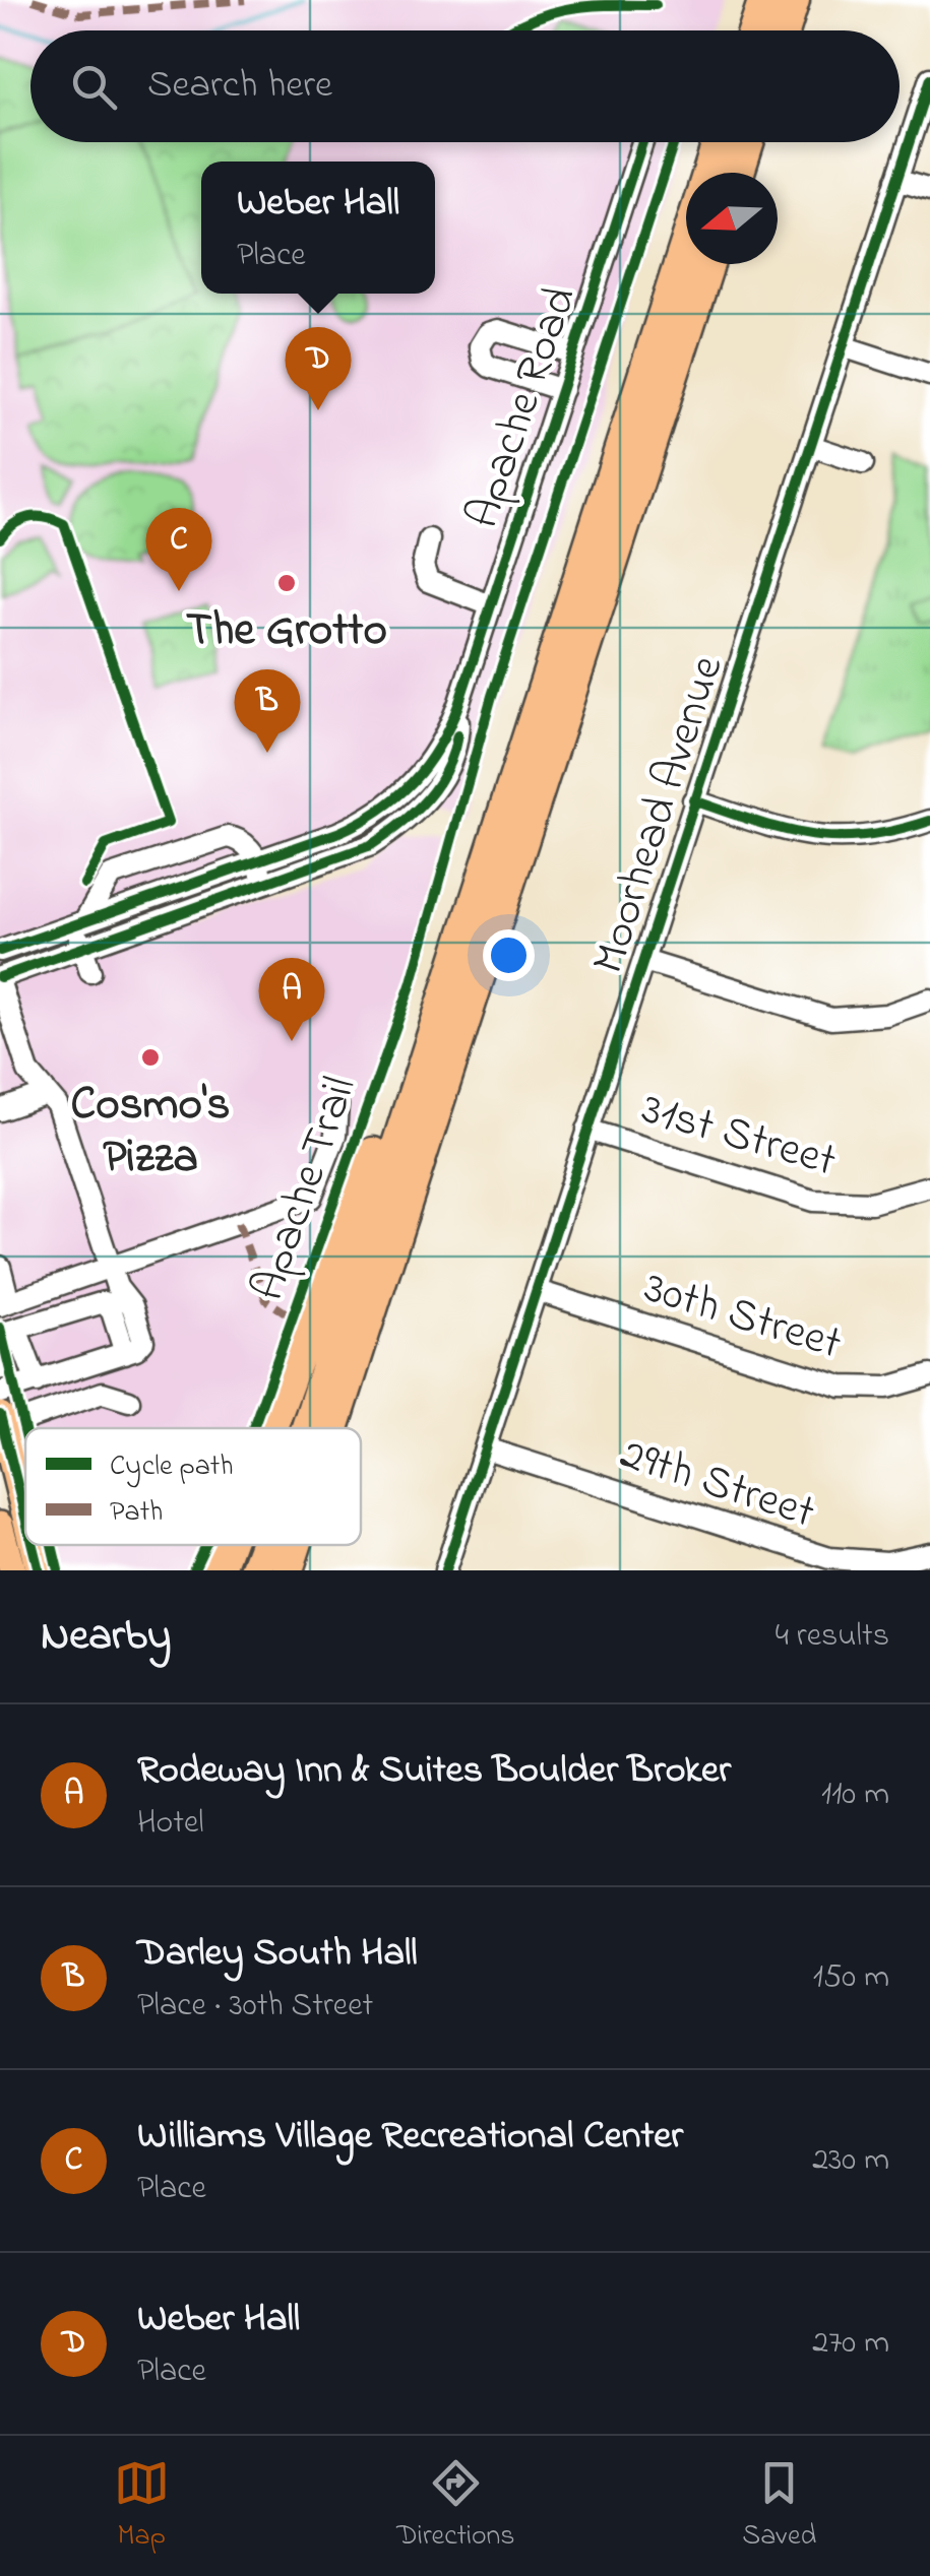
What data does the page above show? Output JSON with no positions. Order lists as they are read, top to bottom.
{
  "streets": {
    "street": [
      "Apache Road",
      "Moorhead Avenue",
      "31st Street",
      "30th Street",
      "29th Street"
    ],
    "cycle path": ["Apache Trail"]
  },
  "crossings": [
    ["Moorhead Avenue", "31st Street"],
    ["Moorhead Avenue", "30th Street"],
    ["Moorhead Avenue", "29th Street"]
  ],
  "places": ["The Grotto", "Cosmo's Pizza"],
  "legend": ["Cycle path", "Path"],
  "north": "left",
  "page": {
    "search": "Search here",
    "popup": ["Weber Hall", "Place"],
    "pins": [
      "D",
      "C",
      "B",
      "A"
    ],
    "heading": ["Nearby", "4 results"],
    "list": [
      {
        "mark": "A",
        "name": "Rodeway Inn & Suites Boulder Broker",
        "note": "Hotel",
        "value": "110 m"
      },
      {
        "mark": "B",
        "name": "Darley South Hall",
        "note": "Place · 30th Street",
        "value": "150 m"
      },
      {
        "mark": "C",
        "name": "Williams Village Recreational Center",
        "note": "Place",
        "value": "230 m"
      },
      {
        "mark": "D",
        "name": "Weber Hall",
        "note": "Place",
        "value": "270 m"
      }
    ],
    "nav": ["Map", "Directions", "Saved"]
  }
}
